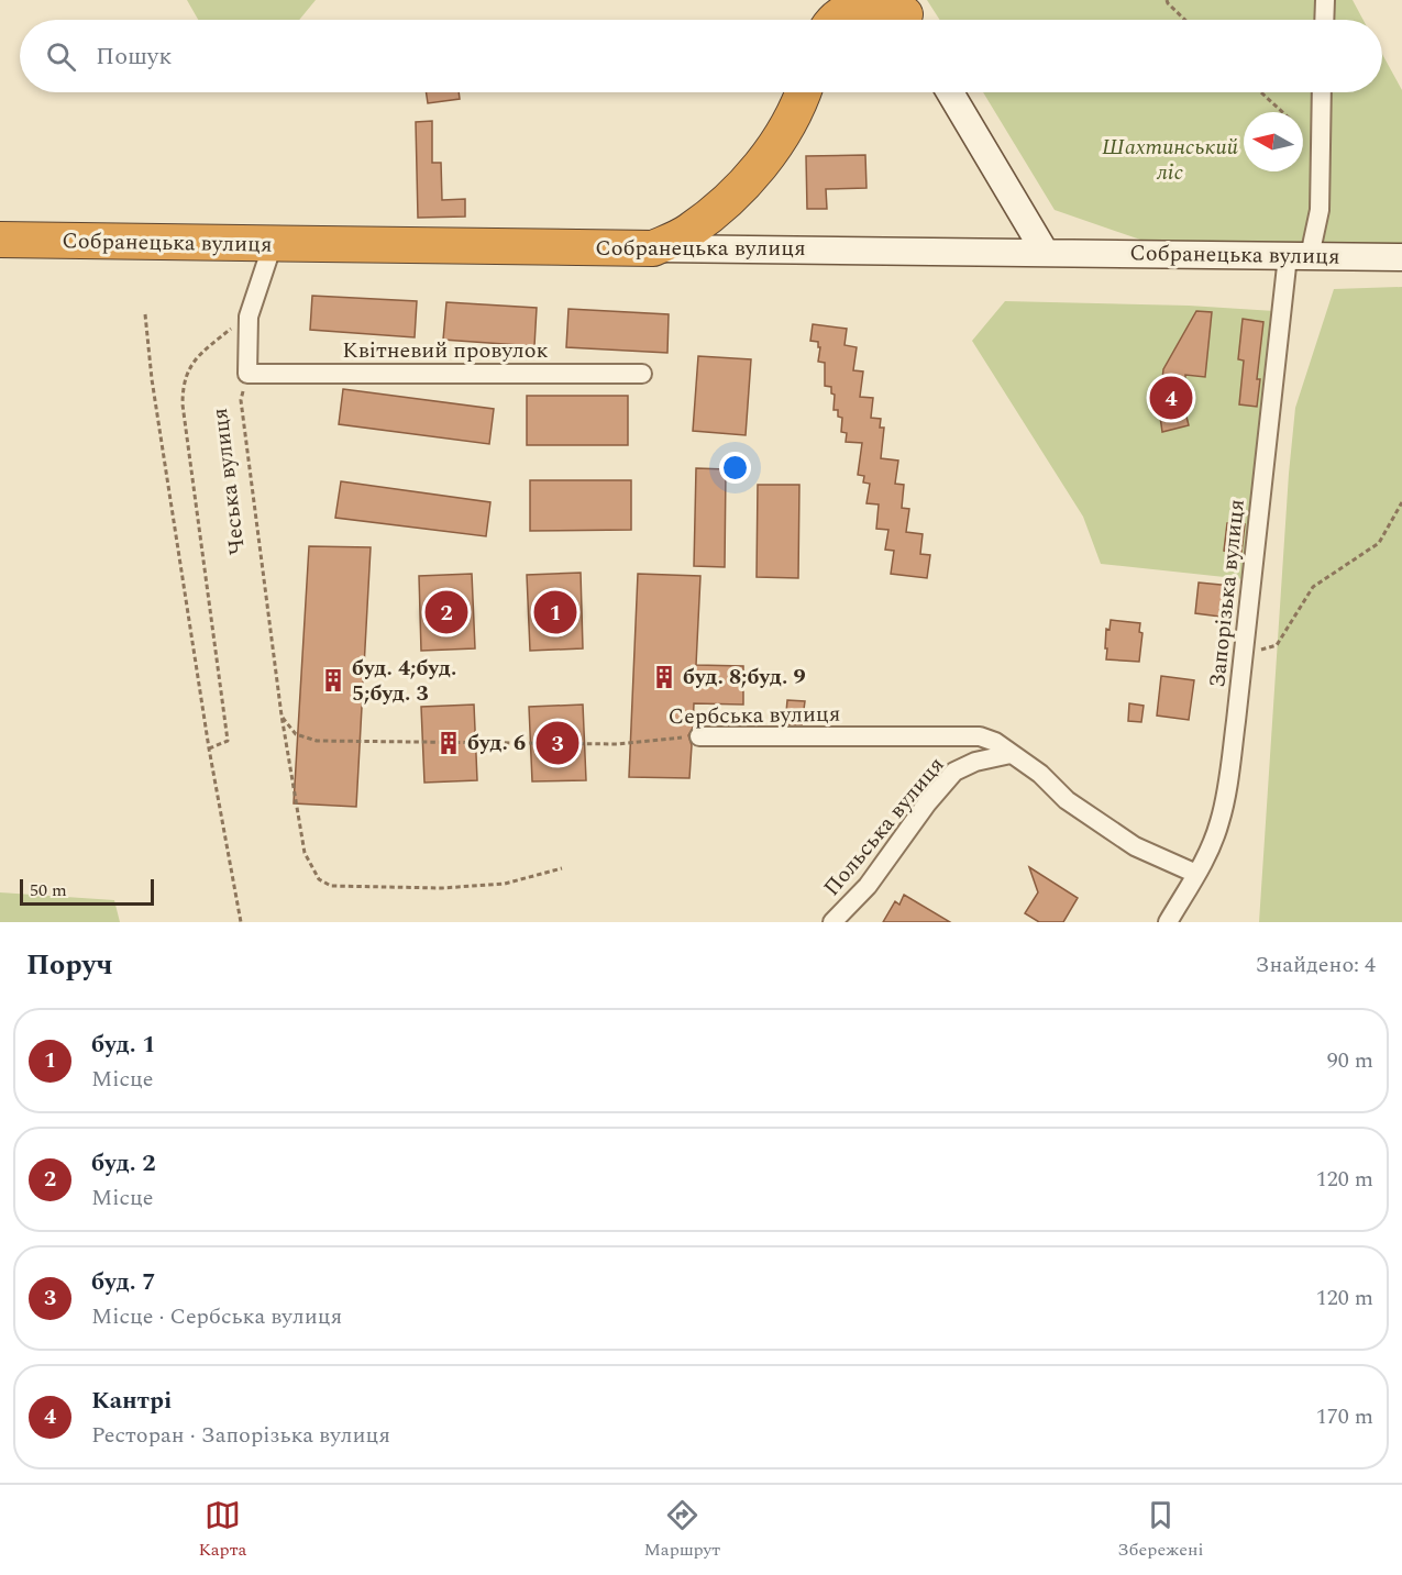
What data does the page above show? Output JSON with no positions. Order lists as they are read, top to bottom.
{
  "streets": {
    "highway": ["Собранецька вулиця"],
    "street": [
      "Квітневий провулок",
      "Запорізька вулиця",
      "Сербська вулиця",
      "Польська вулиця"
    ],
    "path": ["Чеська вулиця"]
  },
  "crossings": [
    ["Собранецька вулиця", "Запорізька вулиця"],
    ["Квітневий провулок", "Чеська вулиця"],
    ["Чеська вулиця", "Сербська вулиця"],
    ["Запорізька вулиця", "Сербська вулиця"],
    ["Сербська вулиця", "Польська вулиця"]
  ],
  "parks": ["Шахтинський ліс"],
  "places": {
    "building": ["буд. 8;буд. 9", "буд. 4;буд. 5;буд. 3", "буд. 6"]
  },
  "scale_bar": "50 m",
  "north": "left",
  "page": {
    "search": "Пошук",
    "pins": [
      "4",
      "1",
      "2",
      "3"
    ],
    "scale": "50 m",
    "heading": ["Поруч", "Знайдено: 4"],
    "list": [
      {
        "mark": "1",
        "name": "буд. 1",
        "note": "Місце",
        "value": "90 m"
      },
      {
        "mark": "2",
        "name": "буд. 2",
        "note": "Місце",
        "value": "120 m"
      },
      {
        "mark": "3",
        "name": "буд. 7",
        "note": "Місце · Сербська вулиця",
        "value": "120 m"
      },
      {
        "mark": "4",
        "name": "Кантрі",
        "note": "Ресторан · Запорізька вулиця",
        "value": "170 m"
      }
    ],
    "nav": ["Карта", "Маршрут", "Збережені"]
  }
}
